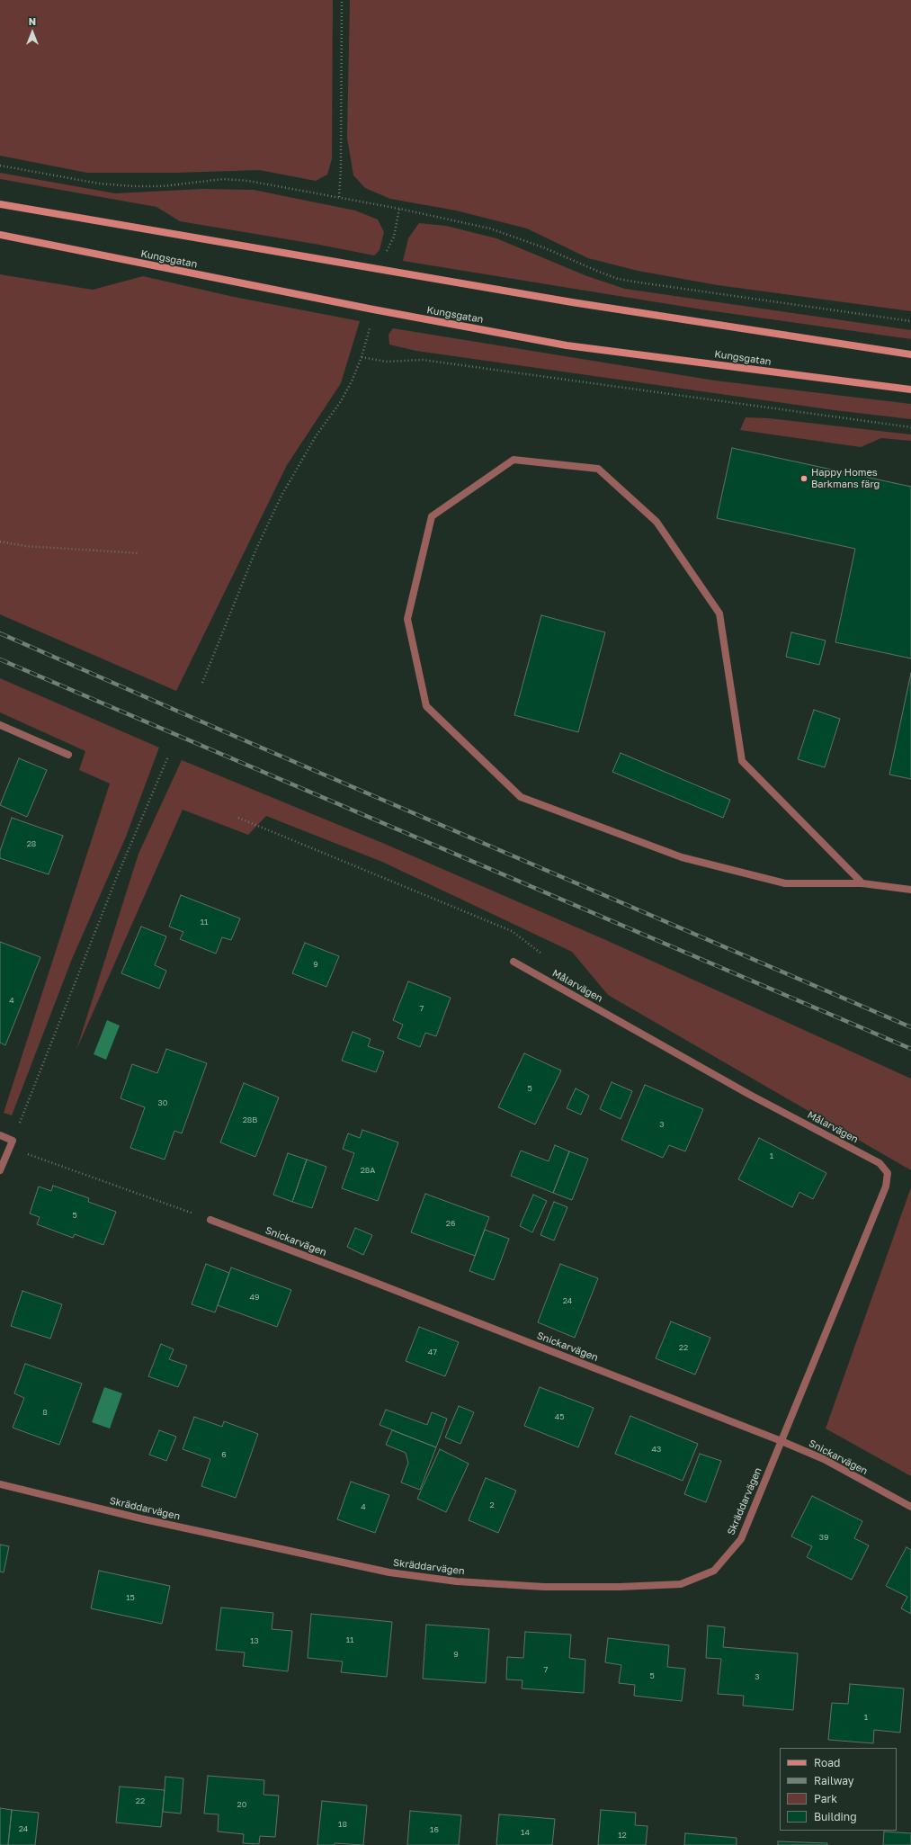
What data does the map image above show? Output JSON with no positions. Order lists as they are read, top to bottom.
{
  "streets": {
    "main road": ["Kungsgatan"],
    "street": ["Målarvägen", "Snickarvägen", "Skräddarvägen"]
  },
  "crossings": [
    ["Målarvägen", "Snickarvägen"],
    ["Målarvägen", "Skräddarvägen"],
    ["Snickarvägen", "Skräddarvägen"]
  ],
  "places": ["Happy Homes Barkmans färg"],
  "house_numbers": [
    "28",
    "11",
    "9",
    "4",
    "7",
    "5",
    "30",
    "28B",
    "3",
    "1",
    "28A",
    "5",
    "26",
    "49",
    "24",
    "22",
    "47",
    "8",
    "45",
    "43",
    "6",
    "2",
    "4",
    "39",
    "15",
    "11",
    "13",
    "9",
    "7",
    "5",
    "3",
    "1",
    "22",
    "20",
    "18",
    "24",
    "16",
    "14",
    "12"
  ],
  "legend": [
    "Road",
    "Railway",
    "Park",
    "Building"
  ],
  "north": "top"
}
